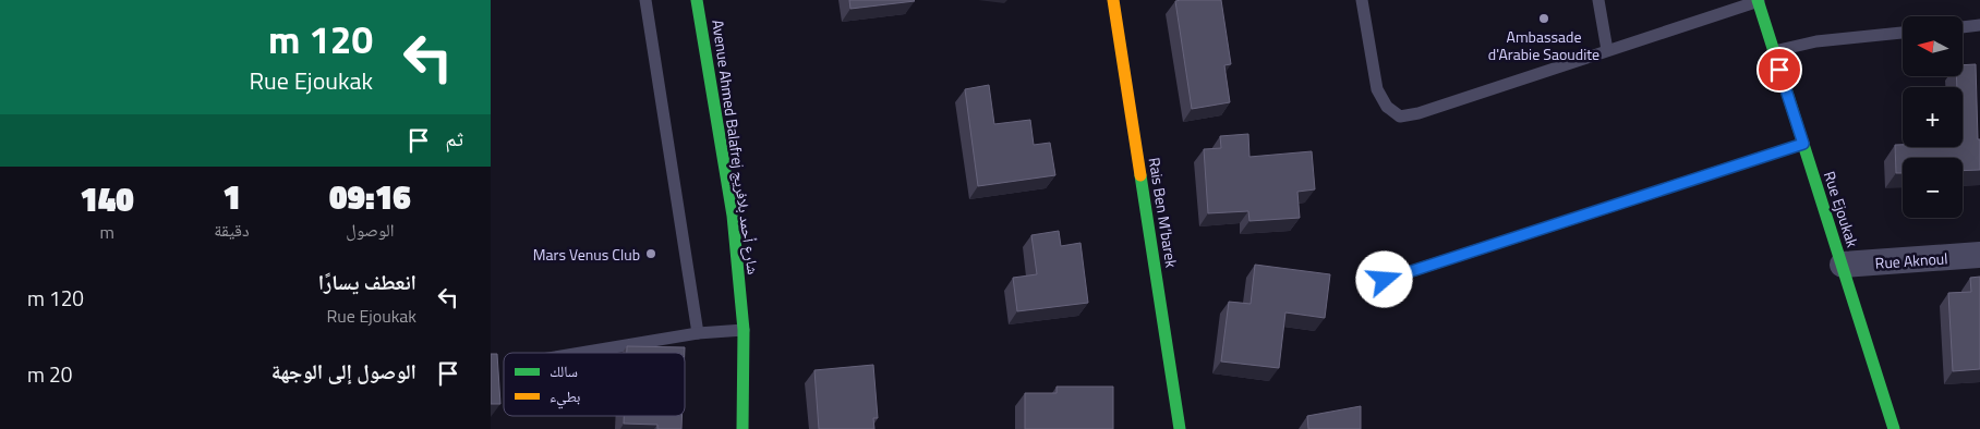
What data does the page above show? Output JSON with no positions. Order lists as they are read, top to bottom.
{
  "streets": {
    "street": [
      "Avenue Ahmed Balafrej شارع أحمد بلافريج",
      "Rue Ejoukak",
      "Rais Ben M’barek",
      "Rue Aknoul"
    ]
  },
  "crossings": [
    ["Rue Ejoukak", "Rue Aknoul"]
  ],
  "places": ["Ambassade d'Arabie Saoudite", "Mars Venus Club"],
  "legend": ["سالك", "بطيء"],
  "north": "left",
  "page": {
    "turn": ["120 m", "Rue Ejoukak"],
    "map_buttons": ["+", "−"],
    "then": "ثم",
    "eta": [
      "09:16",
      "الوصول",
      "1",
      "دقيقة",
      "140",
      "m"
    ],
    "list": [
      {
        "name": "انعطف يسارًا",
        "note": "Rue Ejoukak",
        "value": "120 m"
      },
      {
        "name": "الوصول إلى الوجهة",
        "value": "20 m"
      }
    ]
  }
}
